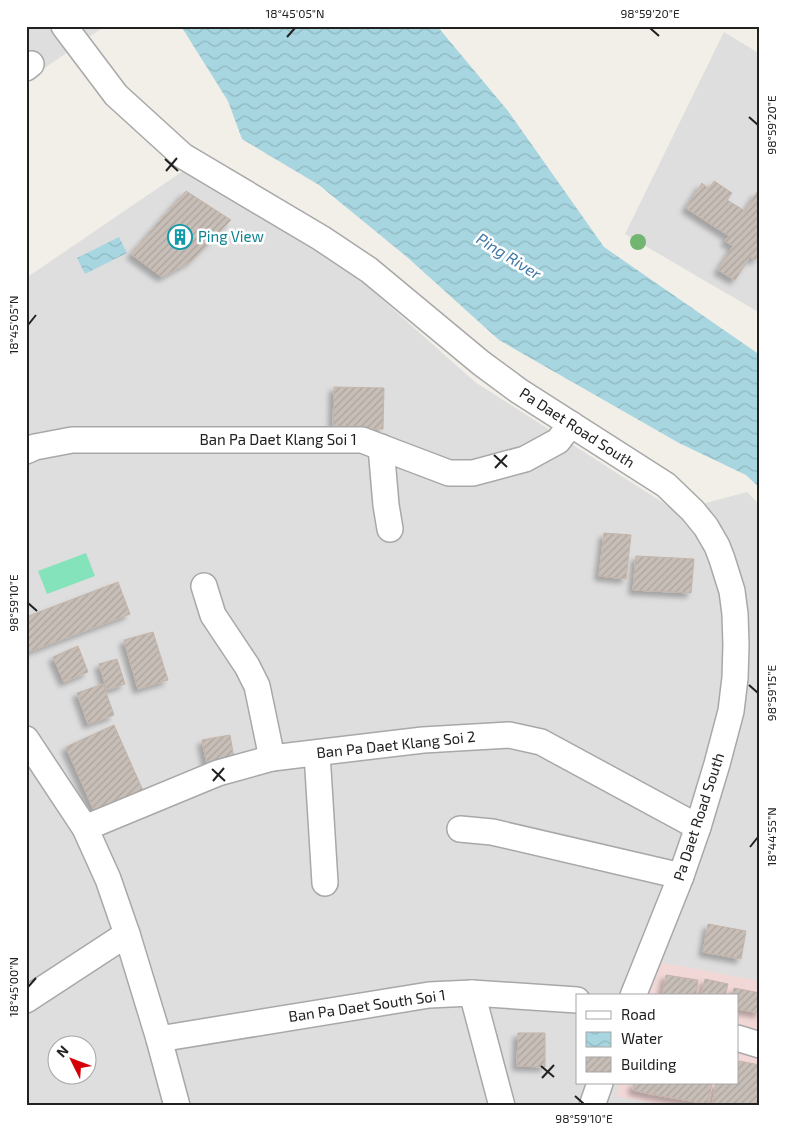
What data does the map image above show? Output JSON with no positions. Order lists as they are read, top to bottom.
{
  "streets": {
    "street": [
      "Pa Daet Road South",
      "Ban Pa Daet Klang Soi 1",
      "Ban Pa Daet Klang Soi 2",
      "Ban Pa Daet South Soi 1"
    ]
  },
  "crossings": [
    ["Pa Daet Road South", "Ban Pa Daet Klang Soi 1"],
    ["Pa Daet Road South", "Ban Pa Daet Klang Soi 2"]
  ],
  "water": ["Ping River"],
  "places": {
    "building": ["Ping View"]
  },
  "legend": ["Road", "Water", "Building"],
  "north": "top left",
  "coordinates": [
    "18°45'05\"N",
    "98°59'20\"E",
    "98°59'10\"E",
    "98°59'15\"E",
    "18°44'55\"N",
    "18°45'00\"N"
  ]
}
